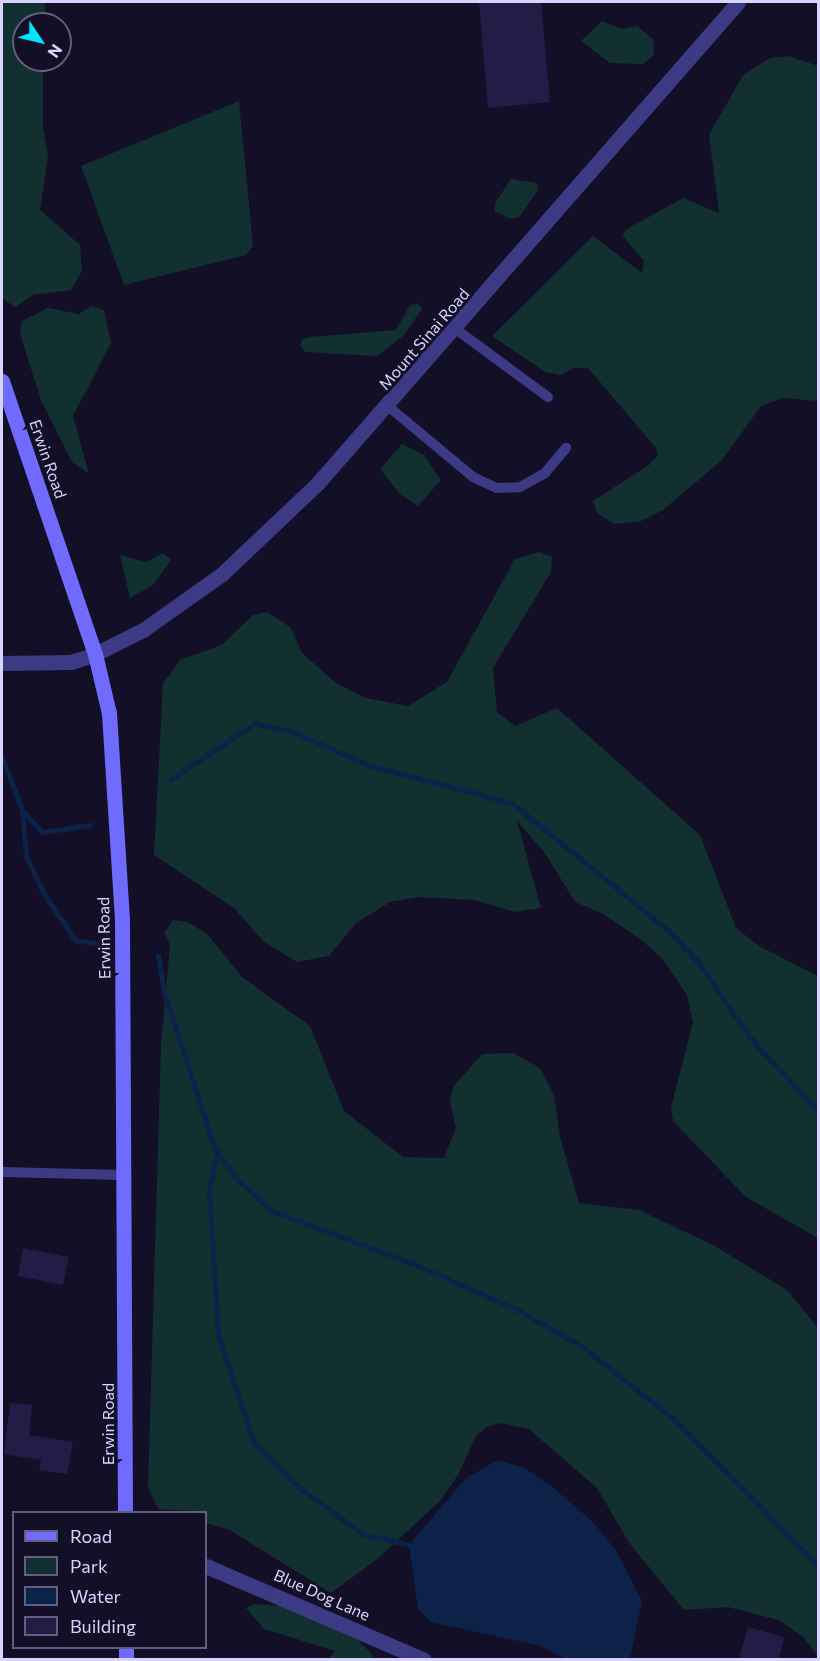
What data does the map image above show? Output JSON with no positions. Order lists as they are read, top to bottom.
{
  "streets": {
    "main road": ["Erwin Road"],
    "street": ["Mount Sinai Road", "Blue Dog Lane"]
  },
  "crossings": [
    ["Mount Sinai Road", "Erwin Road"]
  ],
  "legend": [
    "Road",
    "Park",
    "Water",
    "Building"
  ],
  "north": "bottom right"
}
